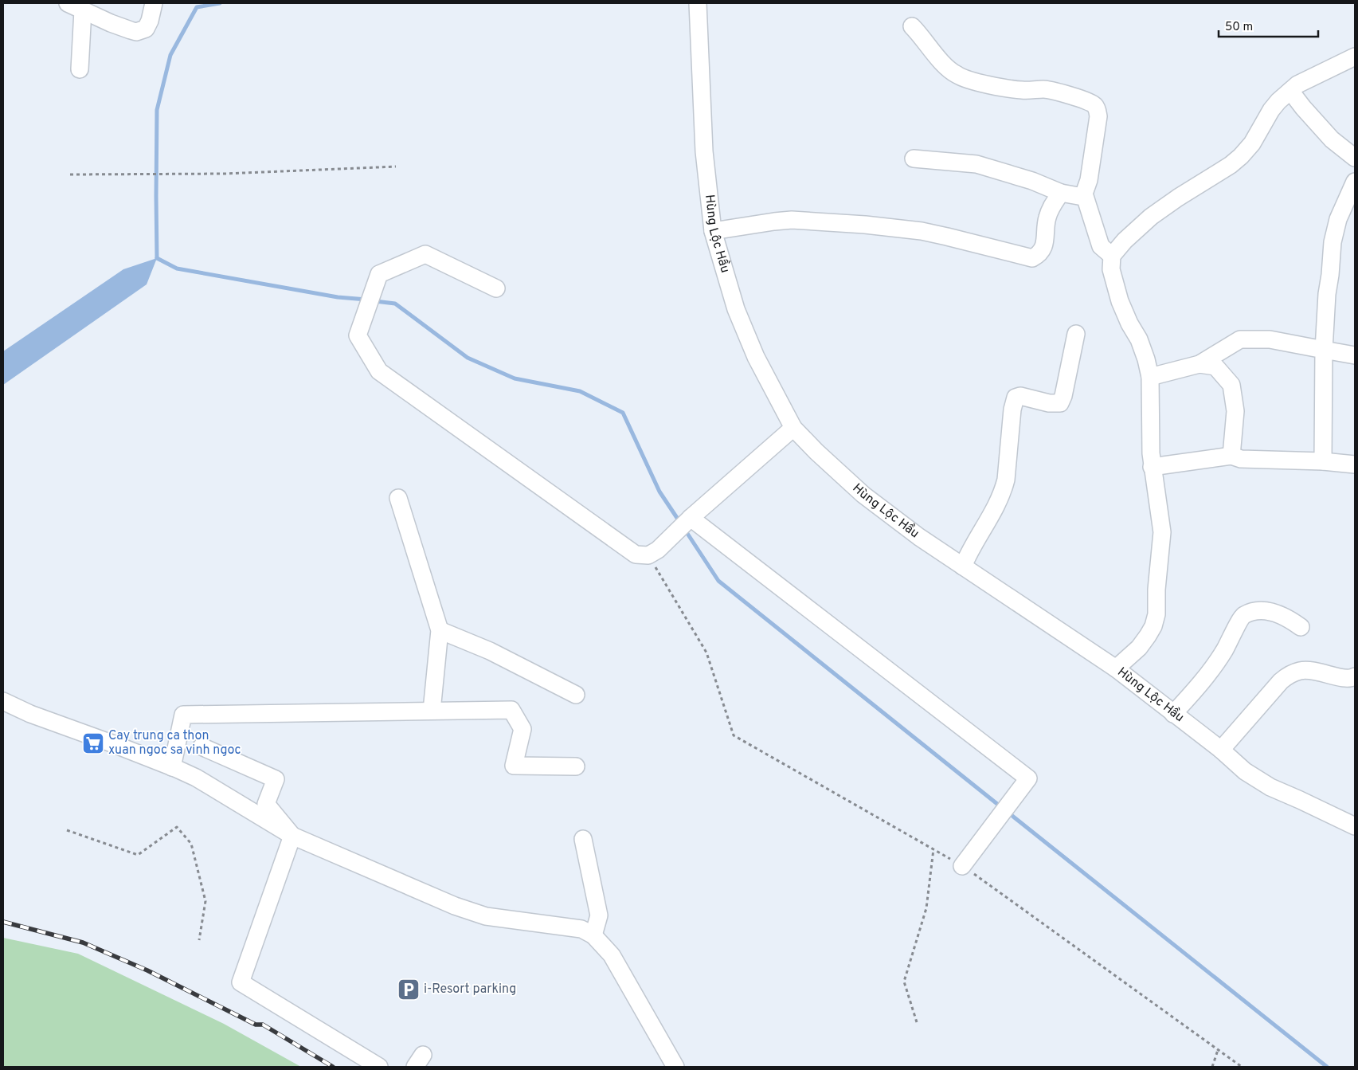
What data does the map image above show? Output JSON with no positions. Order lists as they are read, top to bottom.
{
  "streets": {
    "street": ["Hùng Lộc Hầu"]
  },
  "places": {
    "supermarket": ["Cay trung ca thon xuan ngoc sa vinh ngoc"],
    "parking": ["i-Resort parking"]
  },
  "scale_bar": "50 m"
}
